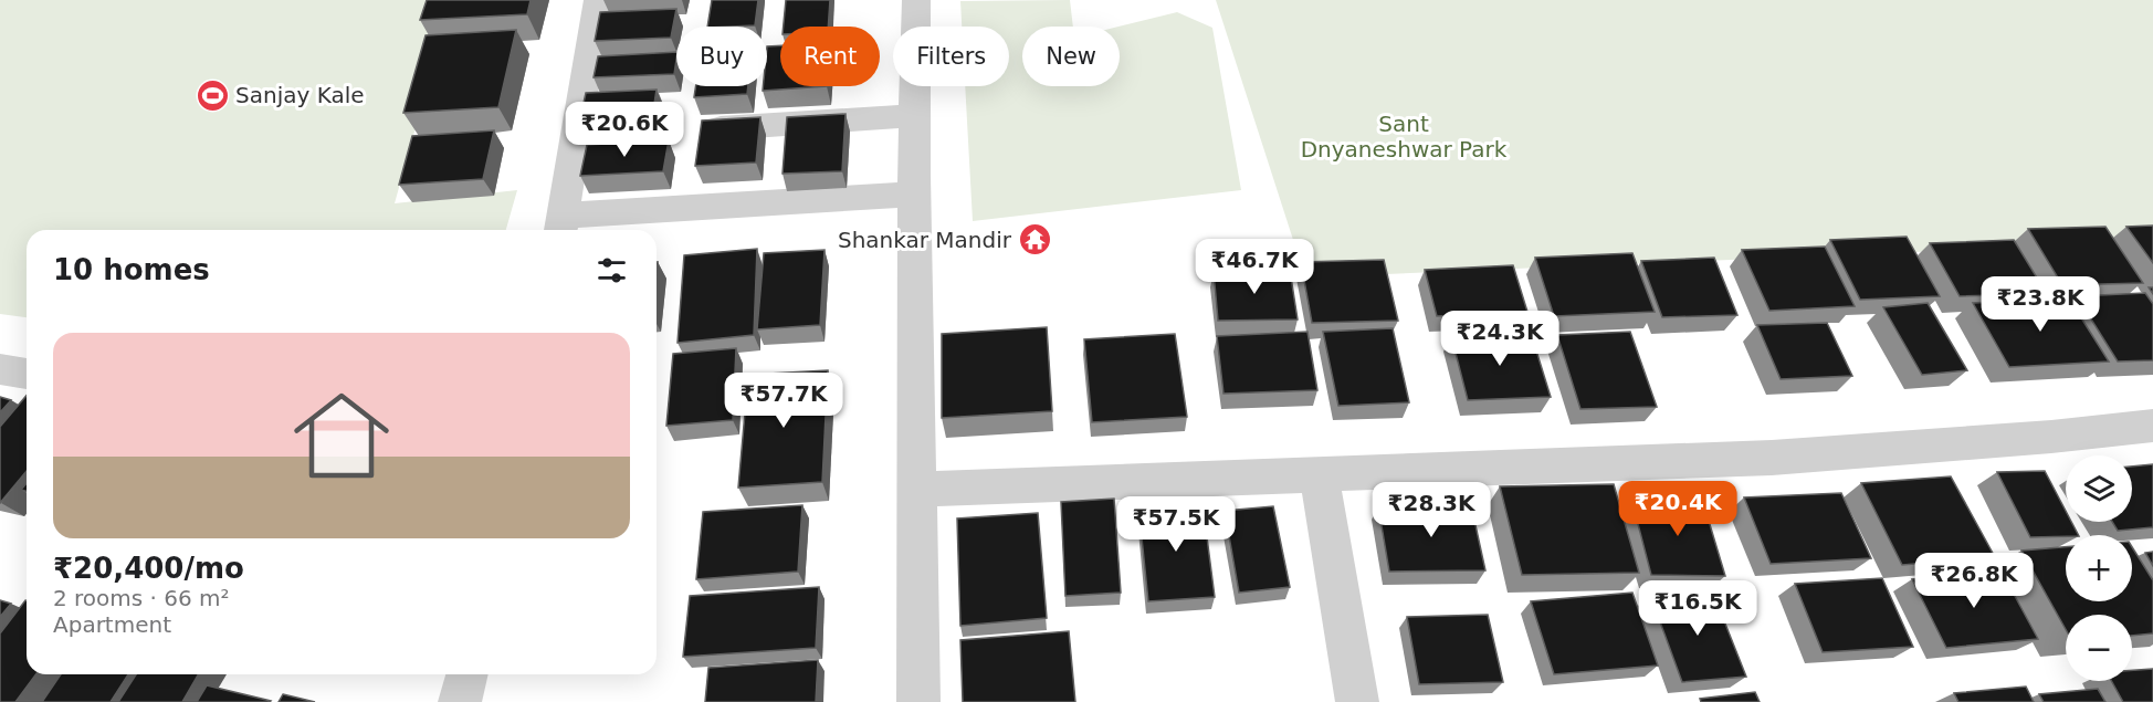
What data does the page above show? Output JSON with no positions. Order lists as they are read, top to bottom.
{
  "parks": ["Sant Dnyaneshwar Park"],
  "places": {
    "sports": ["Sanjay Kale"],
    "temple": ["Shankar Mandir"]
  },
  "page": {
    "chip": [
      "Buy",
      "Rent",
      "Filters",
      "New"
    ],
    "price": [
      "₹20.6K",
      "₹46.7K",
      "₹23.8K",
      "₹24.3K",
      "₹57.7K",
      "₹20.4K",
      "₹28.3K",
      "₹57.5K",
      "₹26.8K",
      "₹16.5K"
    ],
    "heading": "10 homes",
    "list": [
      {
        "name": "₹20,400/mo",
        "note": "2 rooms · 66 m² · Apartment"
      }
    ],
    "map_buttons": ["+", "−"]
  }
}
